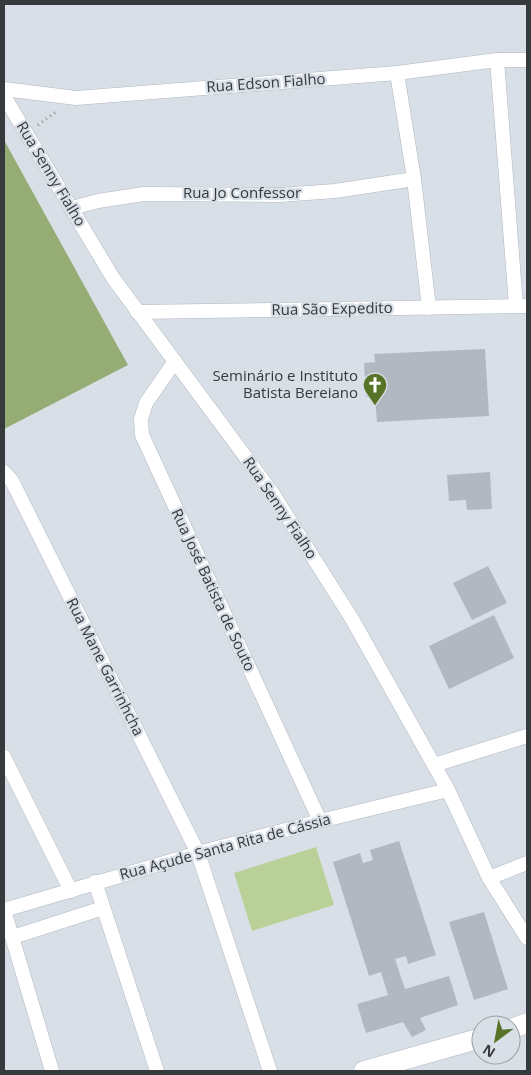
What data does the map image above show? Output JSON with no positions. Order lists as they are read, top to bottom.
{
  "streets": {
    "street": [
      "Rua Edson Fialho",
      "Rua Senny Fialho",
      "Rua Jo Confessor",
      "Rua São Expedito",
      "Rua José Batista de Souto",
      "Rua Mane Garrinhcha",
      "Rua Açude Santa Rita de Cássia"
    ]
  },
  "crossings": [
    ["Rua Senny Fialho", "Rua Jo Confessor"],
    ["Rua Senny Fialho", "Rua São Expedito"],
    ["Rua Senny Fialho", "Rua José Batista de Souto"],
    ["Rua Senny Fialho", "Rua Açude Santa Rita de Cássia"],
    ["Rua José Batista de Souto", "Rua Açude Santa Rita de Cássia"],
    ["Rua Mane Garrinhcha", "Rua Açude Santa Rita de Cássia"]
  ],
  "places": {
    "church": ["Seminário e Instituto Batista Bereiano"]
  },
  "north": "bottom left"
}
